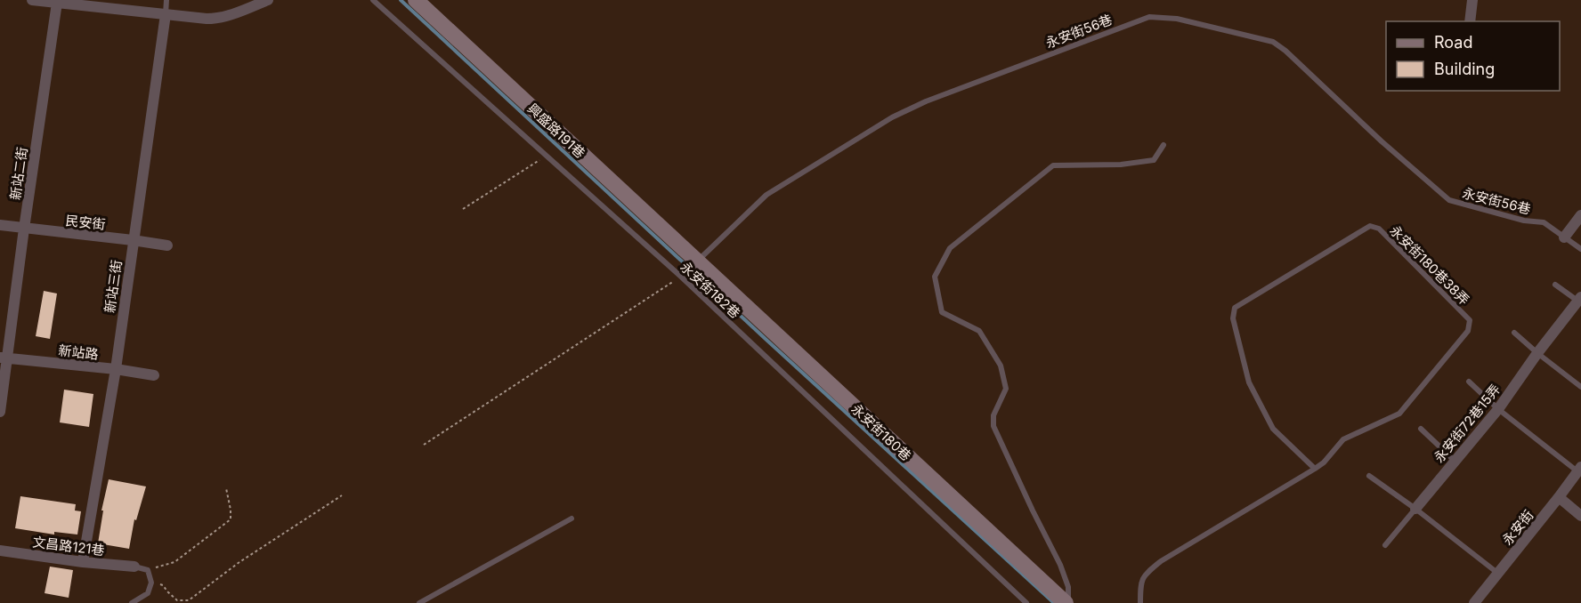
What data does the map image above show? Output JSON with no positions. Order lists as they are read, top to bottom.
{
  "streets": {
    "street": [
      "興盛路191巷",
      "新站二街",
      "民安街",
      "新站三街",
      "新站路",
      "永安街72巷15弄",
      "永安街180巷",
      "永安街",
      "文昌路121巷"
    ],
    "lane": ["永安街56巷", "永安街180巷38弄", "永安街182巷"]
  },
  "crossings": [
    ["永安街56巷", "興盛路191巷"],
    ["永安街56巷", "永安街180巷"],
    ["興盛路191巷", "永安街180巷"],
    ["新站二街", "民安街"],
    ["新站二街", "新站路"],
    ["民安街", "新站三街"],
    ["新站三街", "新站路"],
    ["新站三街", "文昌路121巷"]
  ],
  "legend": ["Road", "Building"]
}
